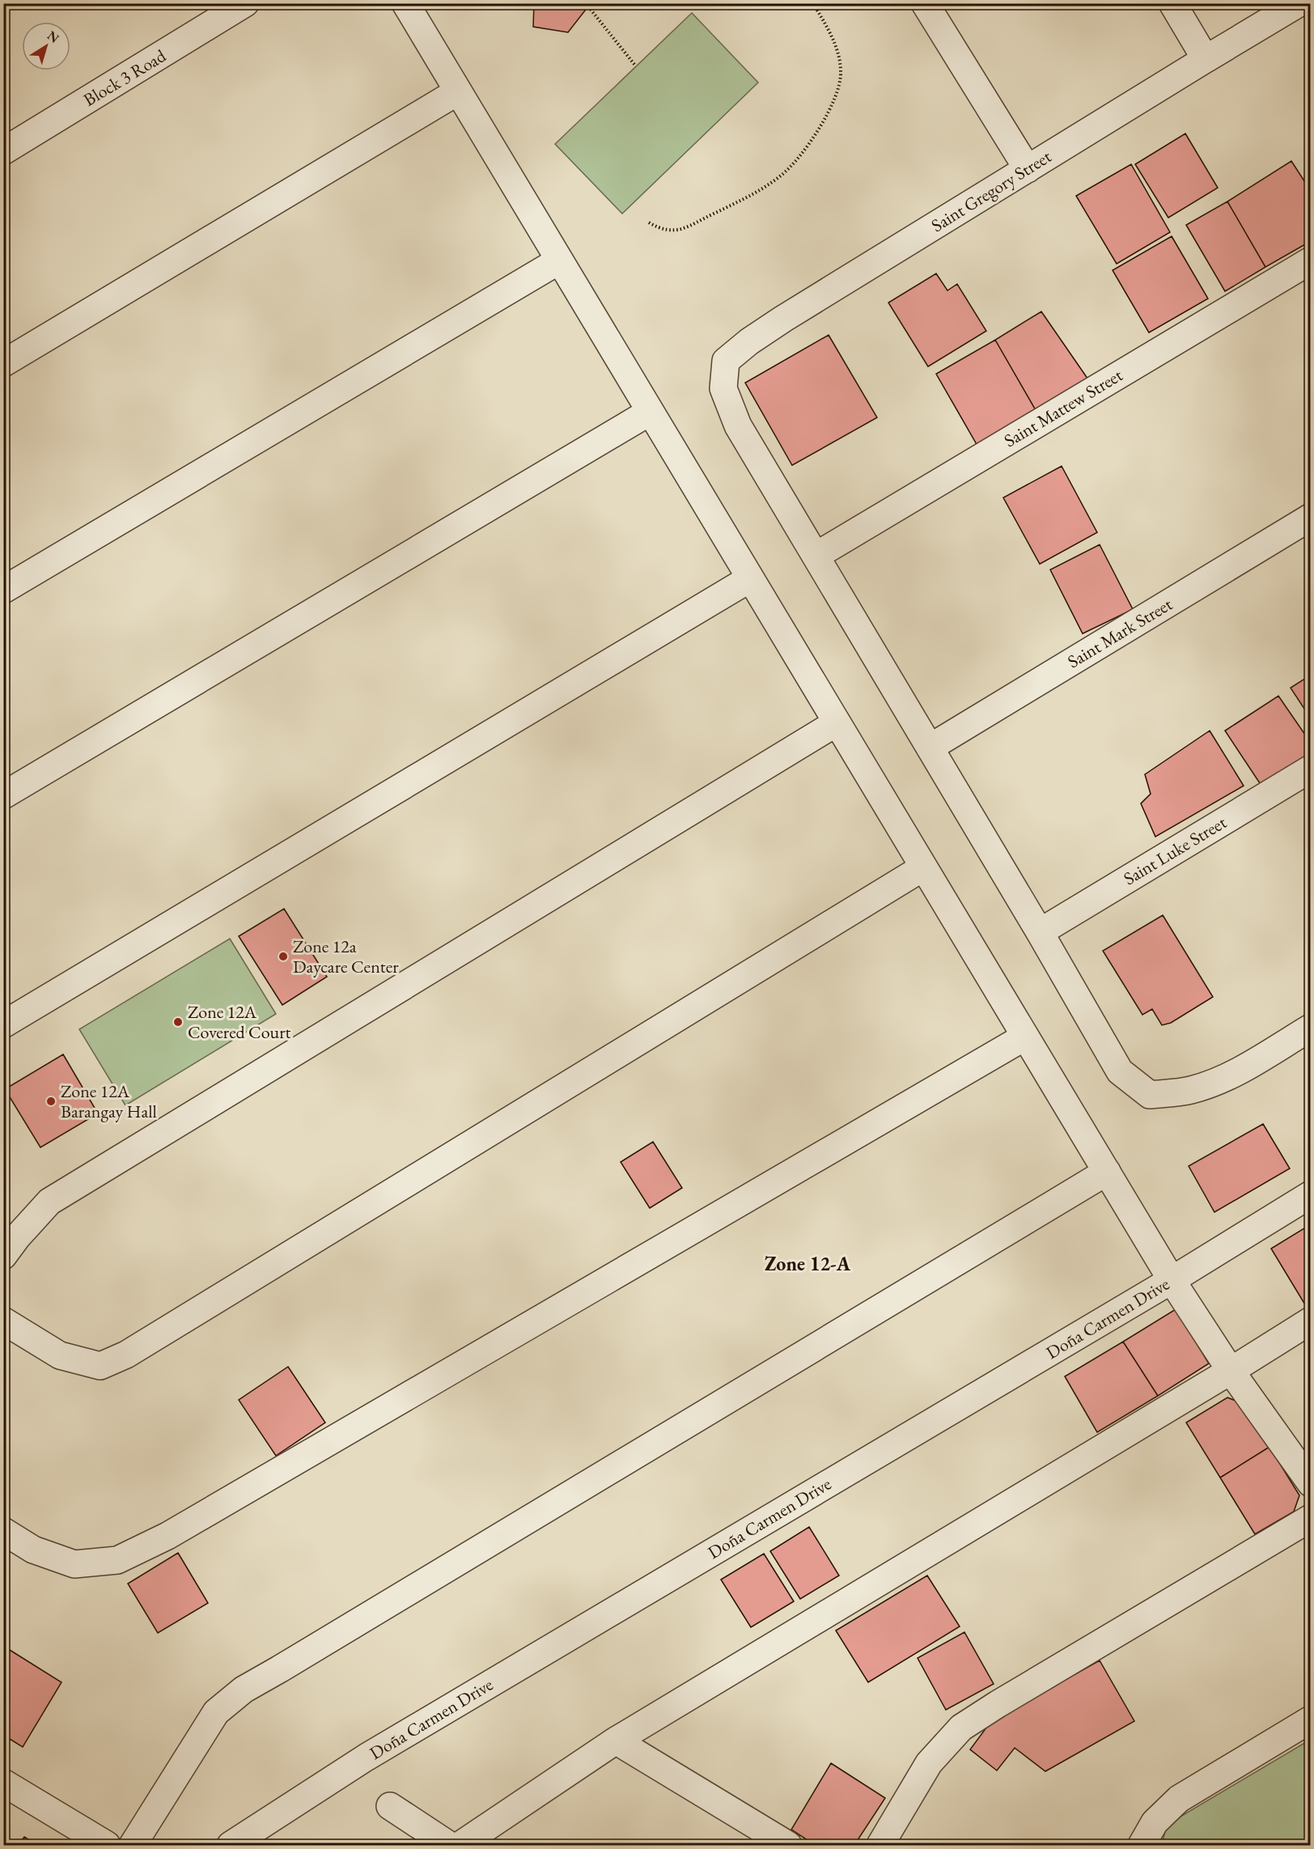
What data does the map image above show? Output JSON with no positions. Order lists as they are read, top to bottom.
{
  "streets": {
    "street": [
      "Block 3 Road",
      "Saint Gregory Street",
      "Saint Mattew Street",
      "Saint Mark Street",
      "Saint Luke Street",
      "Doña Carmen Drive"
    ]
  },
  "crossings": [
    ["Saint Gregory Street", "Saint Mattew Street"]
  ],
  "districts": ["Zone 12-A"],
  "places": ["Zone 12a Daycare Center", "Zone 12A Covered Court", "Zone 12A Barangay Hall"],
  "north": "top right"
}
